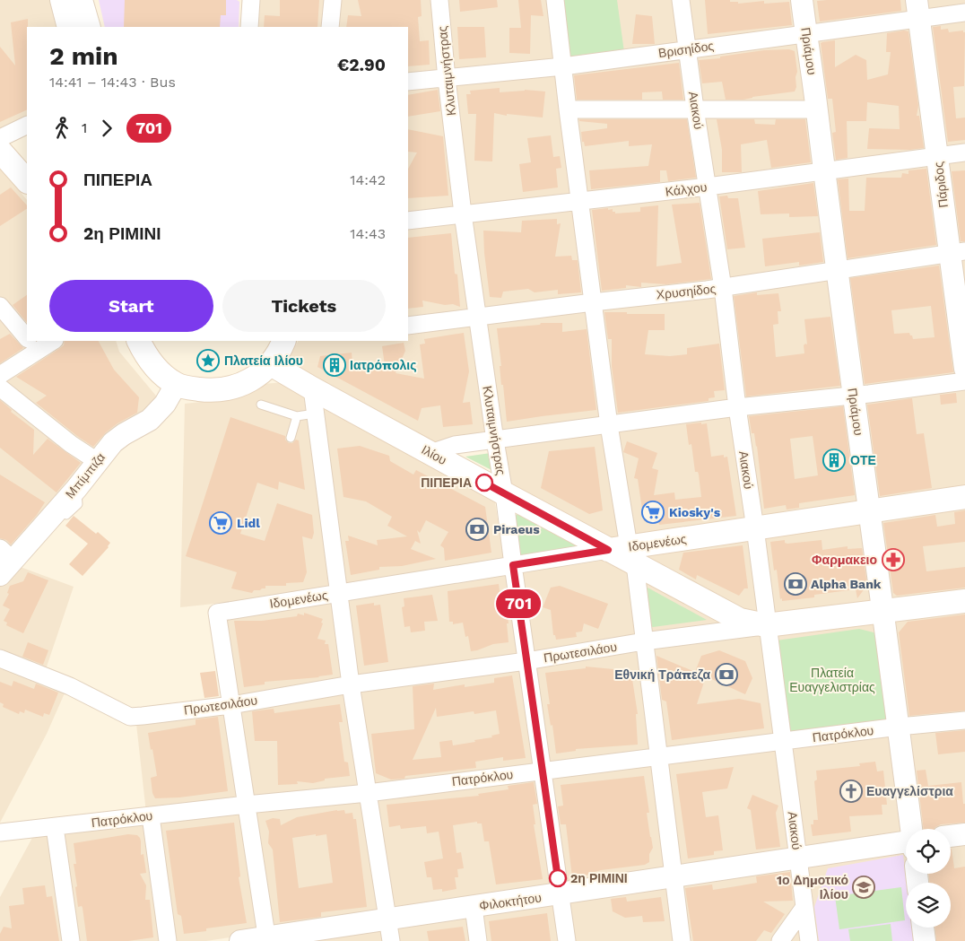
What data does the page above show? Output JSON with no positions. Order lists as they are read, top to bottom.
{
  "streets": {
    "main road": ["Ιλίου", "Ιδομενέως", "Πρωτεσιλάου"],
    "street": [
      "Βρισηίδος",
      "Πριάμου",
      "Κλυταιμνήστρας",
      "Αιακού",
      "Πάριδος",
      "Κάλχου",
      "Χρυσηίδος",
      "Μπίμπιζα",
      "Πατρόκλου",
      "Φιλοκτήτου"
    ]
  },
  "crossings": [
    ["Βρισηίδος", "Πριάμου"],
    ["Βρισηίδος", "Κλυταιμνήστρας"],
    ["Βρισηίδος", "Αιακού"],
    ["Βρισηίδος", "Πάριδος"],
    ["Πριάμου", "Κάλχου"],
    ["Πριάμου", "Χρυσηίδος"],
    ["Πριάμου", "Ιδομενέως"],
    ["Πριάμου", "Πρωτεσιλάου"],
    ["Πριάμου", "Πατρόκλου"],
    ["Κλυταιμνήστρας", "Κάλχου"],
    ["Κλυταιμνήστρας", "Χρυσηίδος"],
    ["Κλυταιμνήστρας", "Ιλίου"],
    ["Κλυταιμνήστρας", "Ιδομενέως"],
    ["Κλυταιμνήστρας", "Πρωτεσιλάου"],
    ["Κλυταιμνήστρας", "Πατρόκλου"],
    ["Κλυταιμνήστρας", "Φιλοκτήτου"],
    ["Αιακού", "Κάλχου"],
    ["Αιακού", "Χρυσηίδος"],
    ["Αιακού", "Ιλίου"],
    ["Αιακού", "Ιδομενέως"],
    ["Αιακού", "Πρωτεσιλάου"],
    ["Αιακού", "Πατρόκλου"],
    ["Αιακού", "Φιλοκτήτου"],
    ["Πάριδος", "Κάλχου"],
    ["Πάριδος", "Χρυσηίδος"],
    ["Ιλίου", "Ιδομενέως"],
    ["Ιλίου", "Πρωτεσιλάου"],
    ["Ιδομενέως", "Πρωτεσιλάου"]
  ],
  "parks": ["Πλατεία Ευαγγελιστρίας"],
  "places": {
    "place": ["Πλατεία Ιλίου"],
    "building": ["Ιατρόπολις", "ΟΤΕ"],
    "other": ["ΠΙΠΕΡΙΑ", "2η ΡΙΜΙΝΙ"],
    "supermarket": ["Kiosky's", "Lidl"],
    "bank": ["Piraeus", "Alpha Bank", "Εθνική Τράπεζα"],
    "pharmacy": ["Φαρμακειο"],
    "church": ["Ευαγγελίστρια"],
    "school or university": ["1ο Δημοτικό Ιλίου"]
  },
  "lines": ["bus line 701"],
  "page": {
    "on_map": "701",
    "heading": ["2 min", "14:41 – 14:43 · Bus", "€2.90"],
    "legs": ["1", "701"],
    "list": [
      {
        "name": "ΠΙΠΕΡΙΑ",
        "value": "14:42"
      },
      {
        "name": "2η ΡΙΜΙΝΙ",
        "value": "14:43"
      }
    ],
    "buttons": ["Start", "Tickets"]
  }
}
